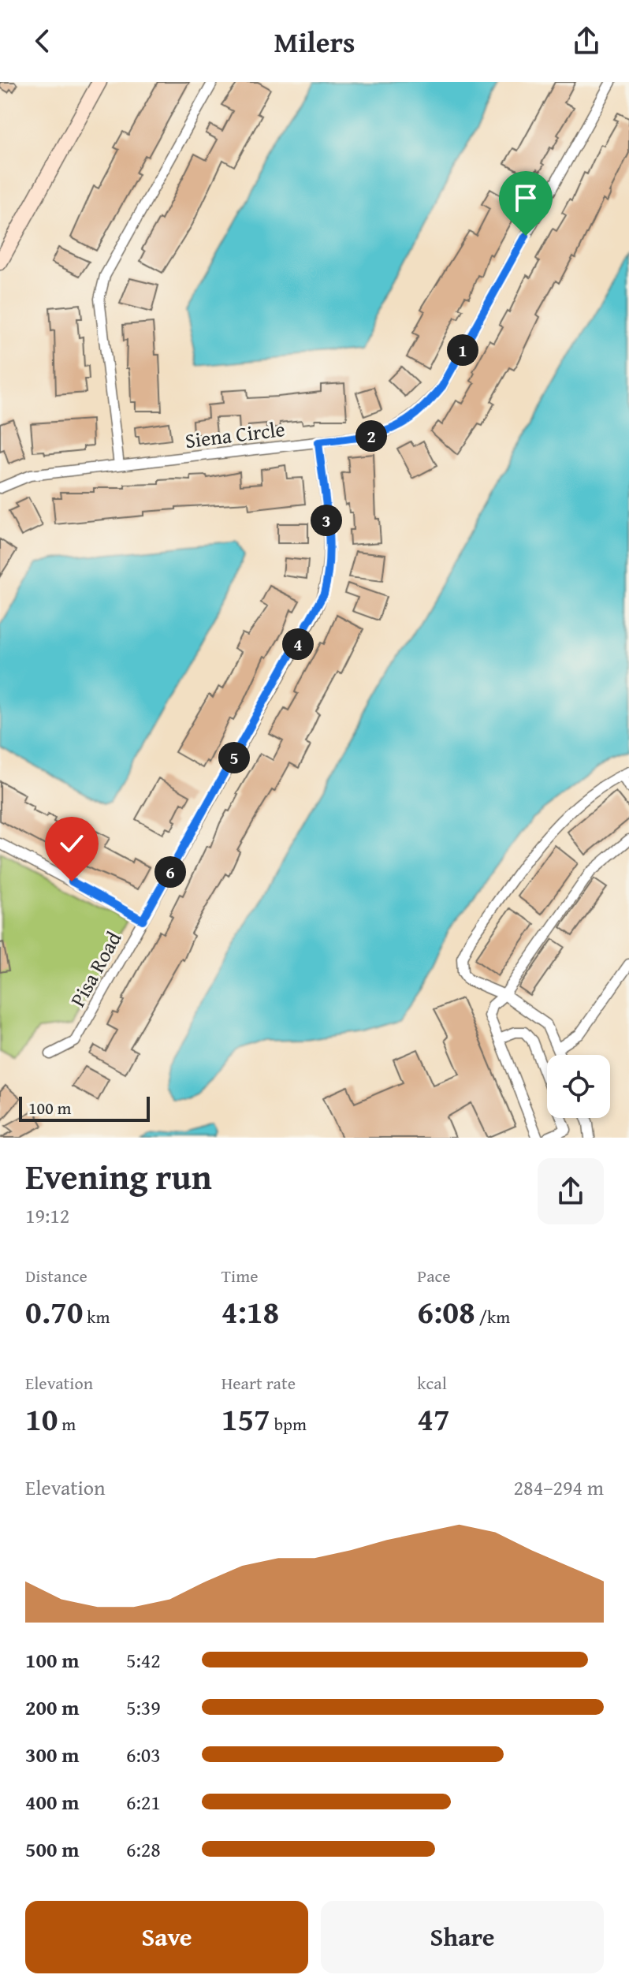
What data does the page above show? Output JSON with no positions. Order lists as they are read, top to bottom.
{
  "streets": {
    "street": ["Siena Circle", "Pisa Road"]
  },
  "crossings": [
    ["Siena Circle", "Pisa Road"]
  ],
  "scale_bar": "100 m",
  "page": {
    "header": "Milers",
    "pins": [
      "1",
      "2",
      "3",
      "4",
      "5",
      "6"
    ],
    "scale": "100 m",
    "heading": ["Evening run", "19:12"],
    "stats": [
      ["Distance", "0.70 km"],
      ["Time", "4:18"],
      ["Pace", "6:08 /km"],
      ["Elevation", "10 m"],
      ["Heart rate", "157 bpm"],
      ["kcal", "47"]
    ],
    "chart": ["Elevation", "284–294 m"],
    "list": [
      {
        "name": "100 m",
        "note": "5:42"
      },
      {
        "name": "200 m",
        "note": "5:39"
      },
      {
        "name": "300 m",
        "note": "6:03"
      },
      {
        "name": "400 m",
        "note": "6:21"
      },
      {
        "name": "500 m",
        "note": "6:28"
      }
    ],
    "buttons": ["Save", "Share"]
  }
}
